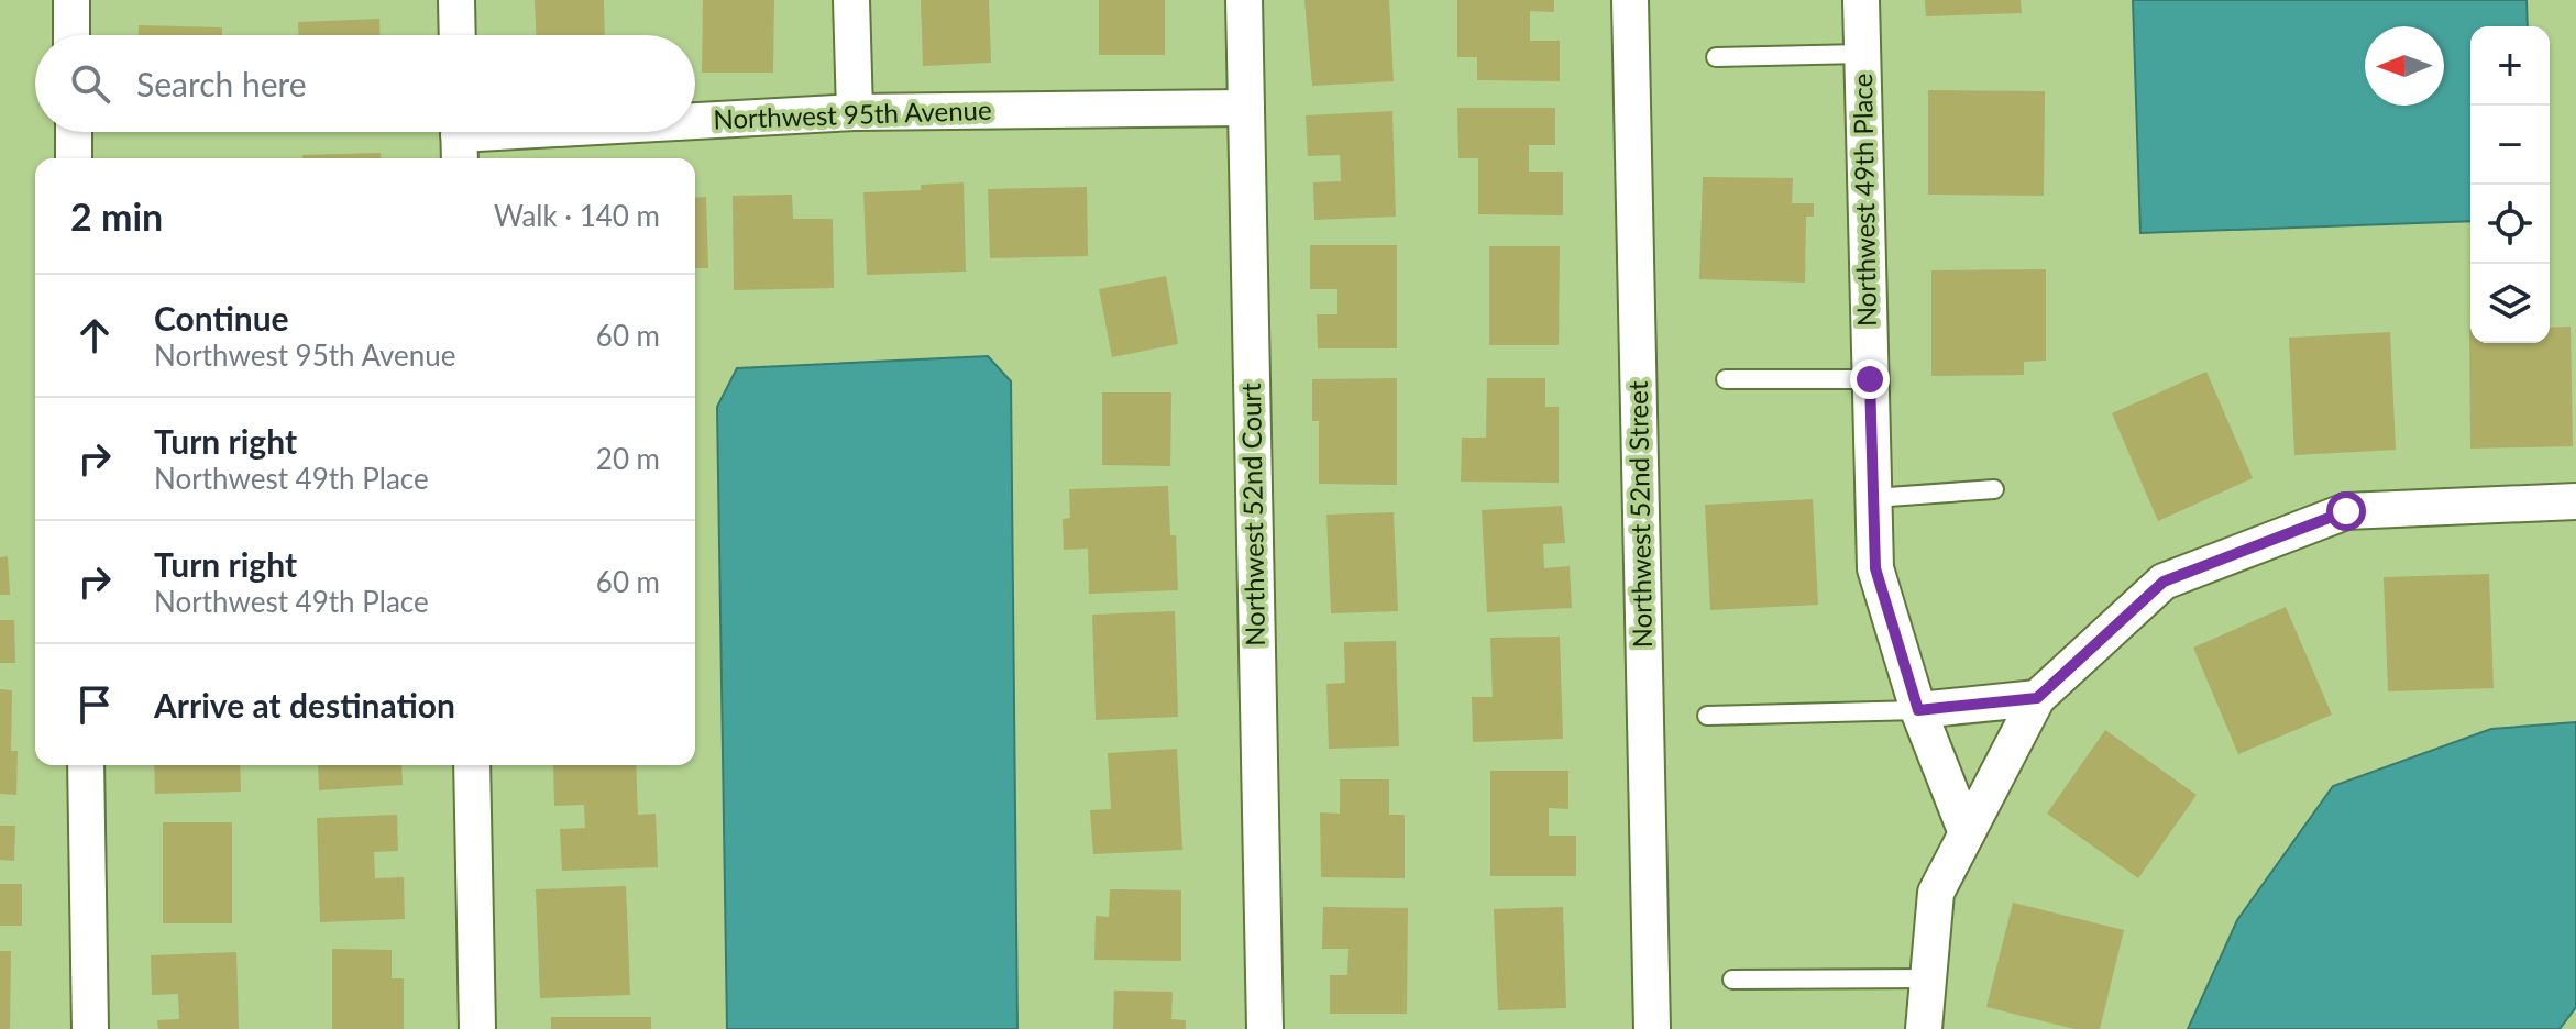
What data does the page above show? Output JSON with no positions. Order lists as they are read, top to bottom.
{
  "streets": {
    "street": [
      "Northwest 95th Avenue",
      "Northwest 49th Place",
      "Northwest 52nd Court",
      "Northwest 52nd Street"
    ]
  },
  "crossings": [
    ["Northwest 95th Avenue", "Northwest 52nd Court"]
  ],
  "north": "left",
  "page": {
    "map_buttons": ["+", "−"],
    "search": "Search here",
    "heading": ["2 min", "Walk · 140 m"],
    "list": [
      ["Continue", "Northwest 95th Avenue", "60 m"],
      ["Turn right", "Northwest 49th Place", "20 m"],
      ["Turn right", "Northwest 49th Place", "60 m"],
      "Arrive at destination"
    ]
  }
}
